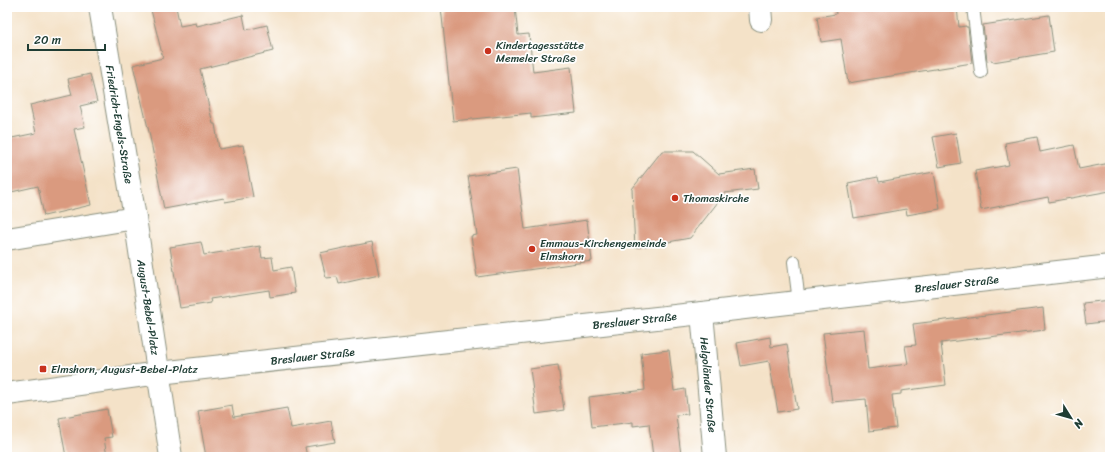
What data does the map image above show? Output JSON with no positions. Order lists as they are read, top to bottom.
{
  "streets": {
    "street": [
      "Friedrich-Engels-Straße",
      "Breslauer Straße",
      "August-Bebel-Platz",
      "Helgoländer Straße"
    ]
  },
  "crossings": [
    ["Friedrich-Engels-Straße", "August-Bebel-Platz"],
    ["Breslauer Straße", "August-Bebel-Platz"],
    ["Breslauer Straße", "Helgoländer Straße"]
  ],
  "places": {
    "other": ["Kindertagesstätte Memeler Straße", "Thomaskirche", "Emmaus-Kirchengemeinde Elmshorn"],
    "transit": ["Elmshorn, August-Bebel-Platz"]
  },
  "scale_bar": "20 m",
  "north": "bottom right"
}
